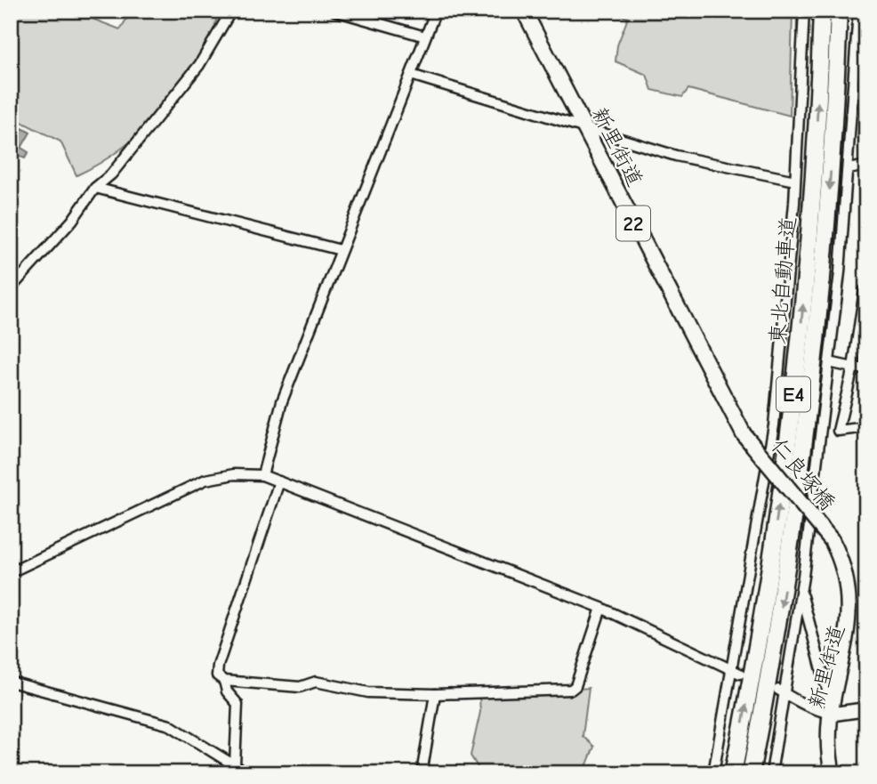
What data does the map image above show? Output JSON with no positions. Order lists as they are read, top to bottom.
{
  "streets": {
    "highway": ["東北自動車道", "E4"],
    "main road": ["新里街道", "22", "仁良塚橋"]
  },
  "crossings": [
    ["新里街道", "仁良塚橋"]
  ]
}
